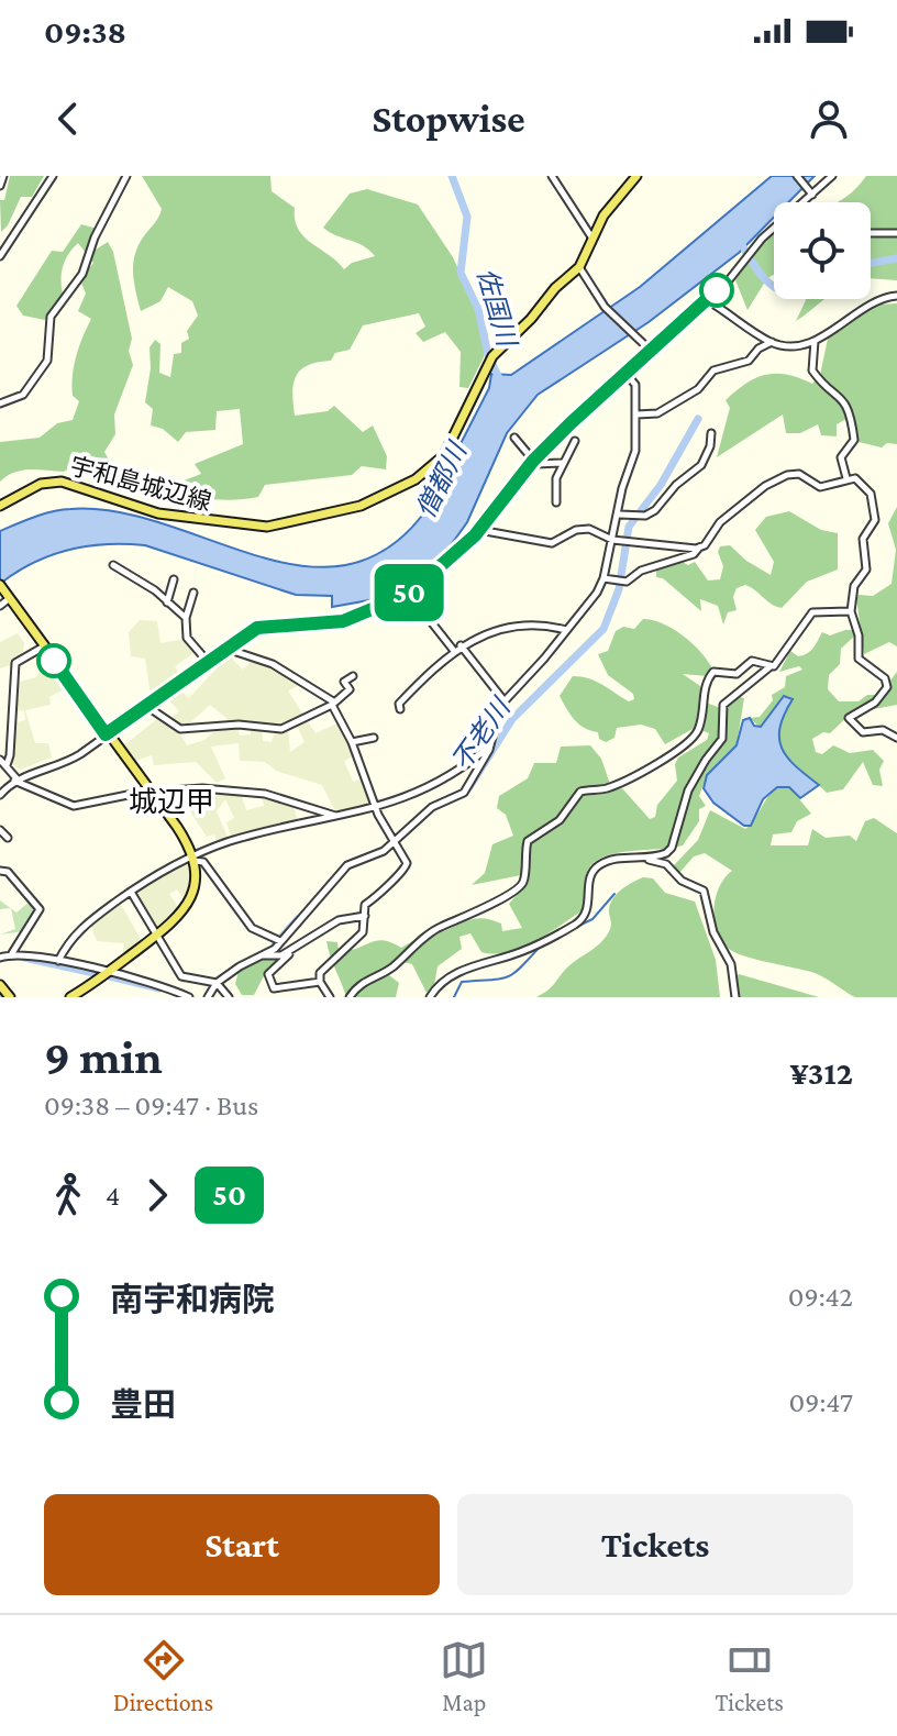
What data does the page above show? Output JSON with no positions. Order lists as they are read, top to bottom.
{
  "streets": {
    "main road": ["宇和島城辺線"]
  },
  "districts": ["城辺甲"],
  "water": ["佐国川", "僧都川", "不老川"],
  "lines": ["bus line 50"],
  "page": {
    "status": "09:38",
    "header": "Stopwise",
    "on_map": "50",
    "heading": ["9 min", "09:38 – 09:47 · Bus", "¥312"],
    "legs": ["4", "50"],
    "list": [
      {
        "name": "南宇和病院",
        "value": "09:42"
      },
      {
        "name": "豊田",
        "value": "09:47"
      }
    ],
    "buttons": ["Start", "Tickets"],
    "tabs": ["Directions", "Map", "Tickets"]
  }
}
